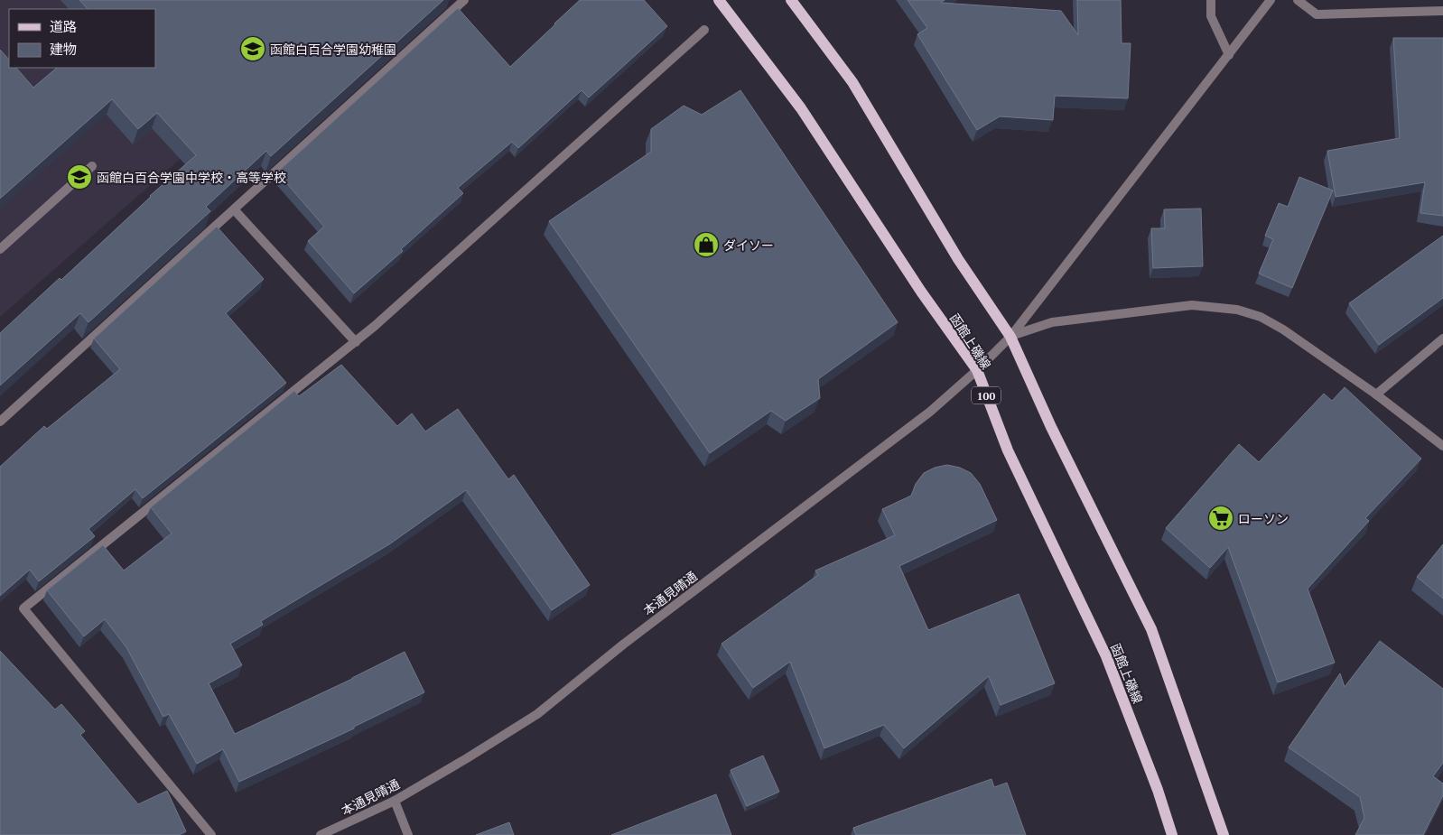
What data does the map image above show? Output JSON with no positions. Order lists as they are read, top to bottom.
{
  "streets": {
    "main road": ["函館上磯線", "100"],
    "street": ["本通見晴通"]
  },
  "crossings": [
    ["函館上磯線", "本通見晴通"]
  ],
  "places": {
    "school or university": ["函館白百合学園幼稚園", "函館白百合学園中学校・高等学校"],
    "shop": ["ダイソー"],
    "supermarket": ["ローソン"]
  },
  "legend": ["道路", "建物"]
}
